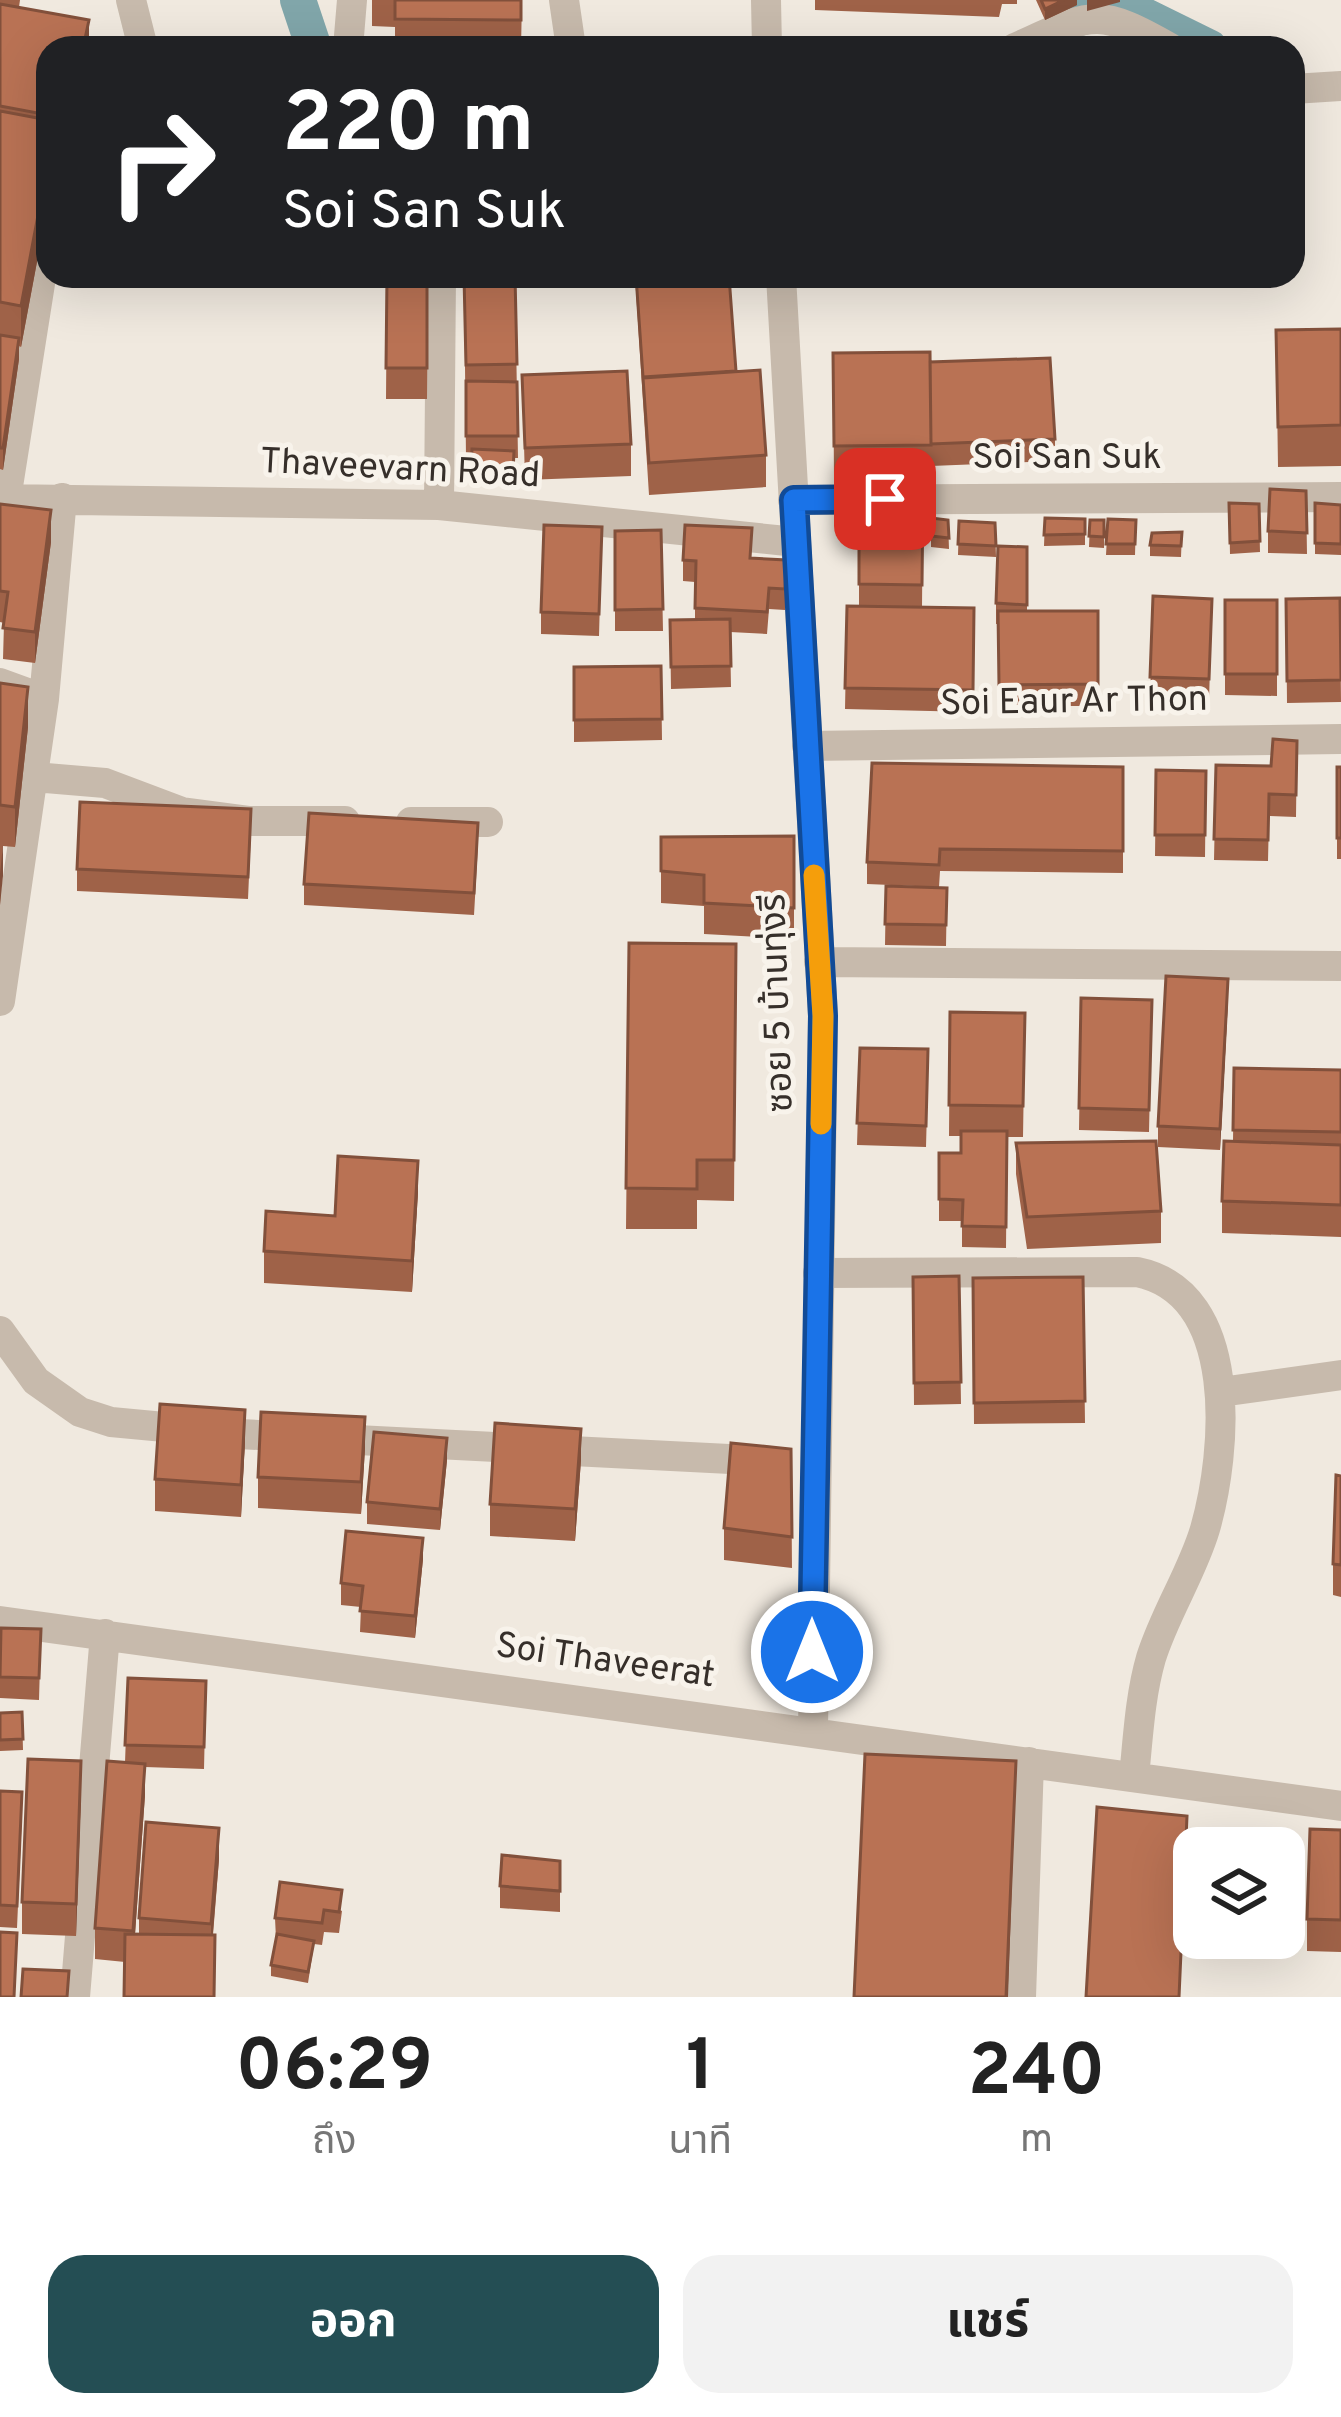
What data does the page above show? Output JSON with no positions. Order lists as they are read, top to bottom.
{
  "streets": {
    "street": [
      "Soi San Suk",
      "Thaveevarn Road",
      "Soi Eaur Ar Thon",
      "ซอย 5 บ้านทุ่งรี",
      "Soi Thaveerat"
    ]
  },
  "crossings": [
    ["Soi San Suk", "ซอย 5 บ้านทุ่งรี"],
    ["Thaveevarn Road", "ซอย 5 บ้านทุ่งรี"],
    ["Soi Eaur Ar Thon", "ซอย 5 บ้านทุ่งรี"],
    ["ซอย 5 บ้านทุ่งรี", "Soi Thaveerat"]
  ],
  "page": {
    "turn": ["220 m", "Soi San Suk"],
    "eta": [
      "06:29",
      "ถึง",
      "1",
      "นาที",
      "240",
      "m"
    ],
    "buttons": ["ออก", "แชร์"]
  }
}
